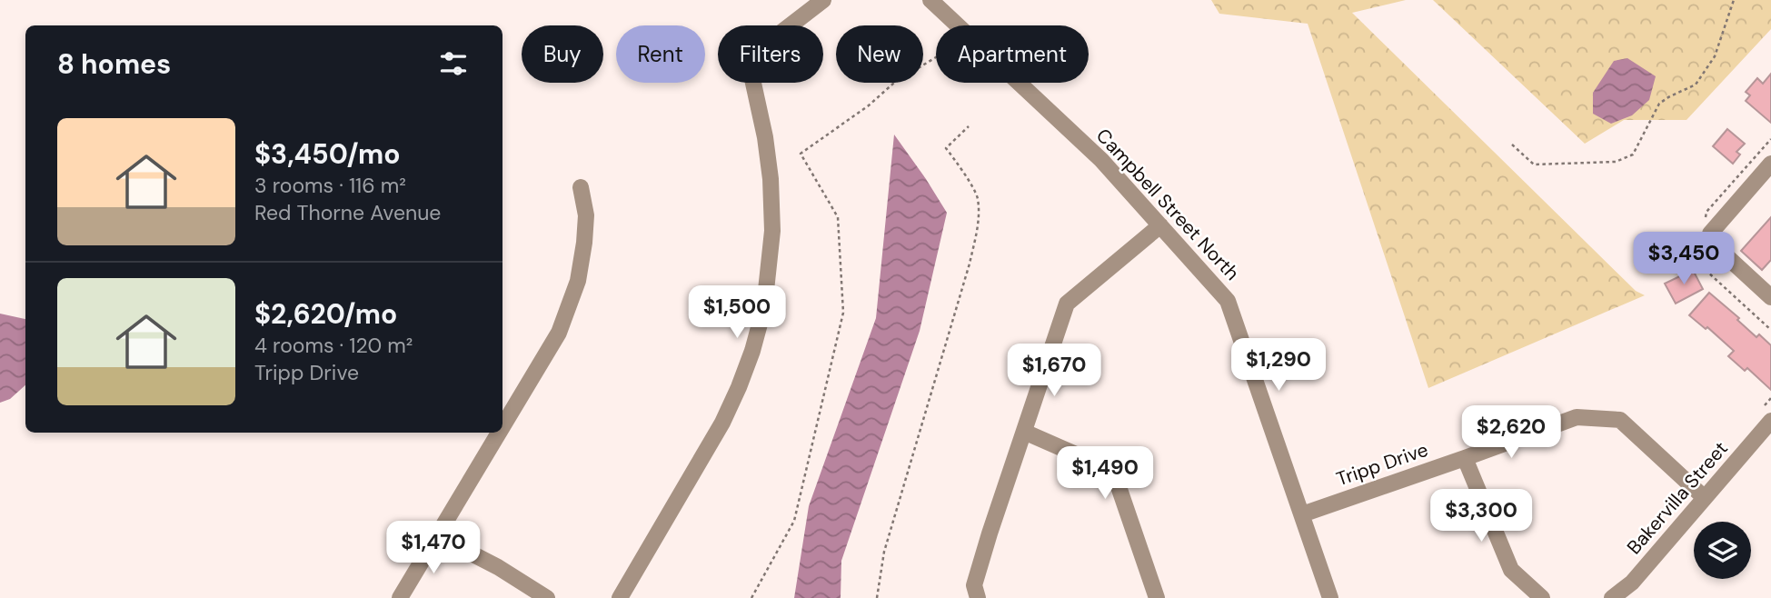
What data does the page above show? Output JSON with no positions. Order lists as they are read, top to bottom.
{
  "streets": {
    "street": ["Campbell Street North", "Tripp Drive", "Bakervilla Street"]
  },
  "crossings": [
    ["Campbell Street North", "Tripp Drive"],
    ["Tripp Drive", "Bakervilla Street"]
  ],
  "page": {
    "chip": [
      "Buy",
      "Rent",
      "Filters",
      "New",
      "Apartment"
    ],
    "heading": "8 homes",
    "list": [
      {
        "name": "$3,450/mo",
        "note": "3 rooms · 116 m² · Red Thorne Avenue"
      },
      {
        "name": "$2,620/mo",
        "note": "4 rooms · 120 m² · Tripp Drive"
      }
    ],
    "price": [
      "$3,450",
      "$1,500",
      "$1,290",
      "$1,670",
      "$2,620",
      "$1,490",
      "$3,300",
      "$1,470"
    ]
  }
}
